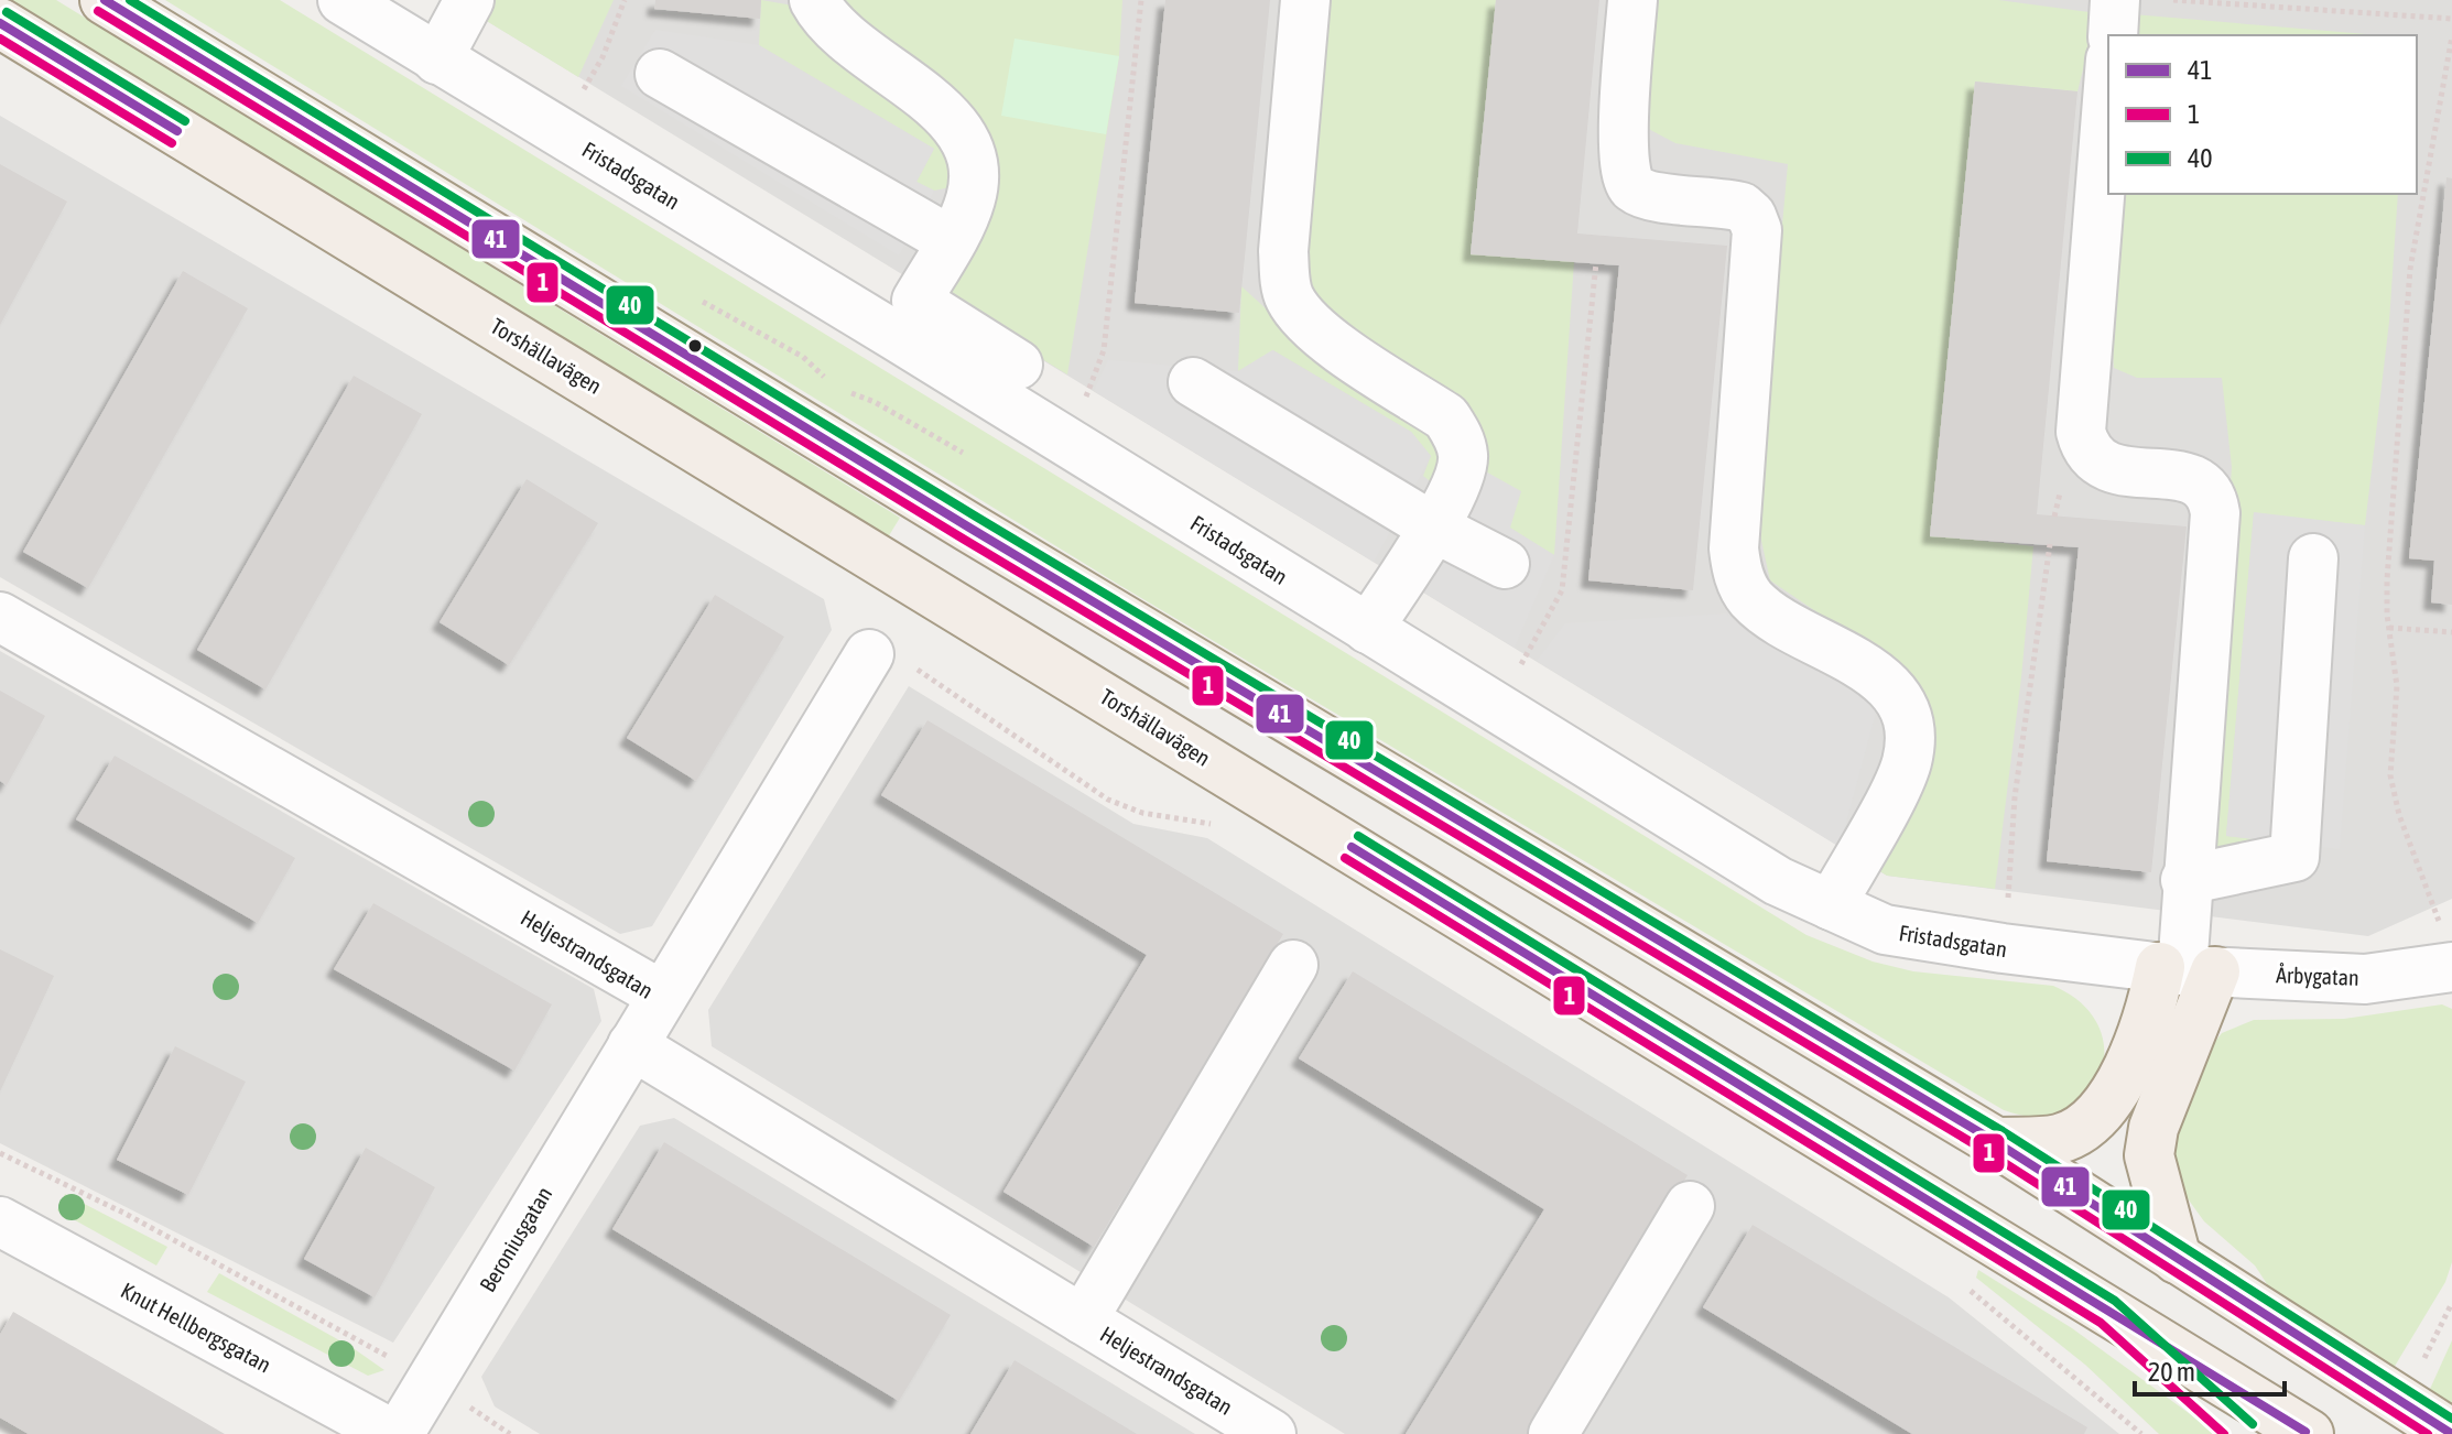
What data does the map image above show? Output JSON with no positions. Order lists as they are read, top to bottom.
{
  "streets": {
    "main road": ["Torshällavägen"],
    "street": [
      "Fristadsgatan",
      "Heljestrandsgatan",
      "Årbygatan",
      "Beroniusgatan",
      "Knut Hellbergsgatan"
    ]
  },
  "crossings": [
    ["Fristadsgatan", "Årbygatan"],
    ["Heljestrandsgatan", "Beroniusgatan"],
    ["Beroniusgatan", "Knut Hellbergsgatan"]
  ],
  "lines": ["transit line 41", "transit line 40", "transit line 1"],
  "legend": ["41", "1", "40"],
  "scale_bar": "20 m"
}
